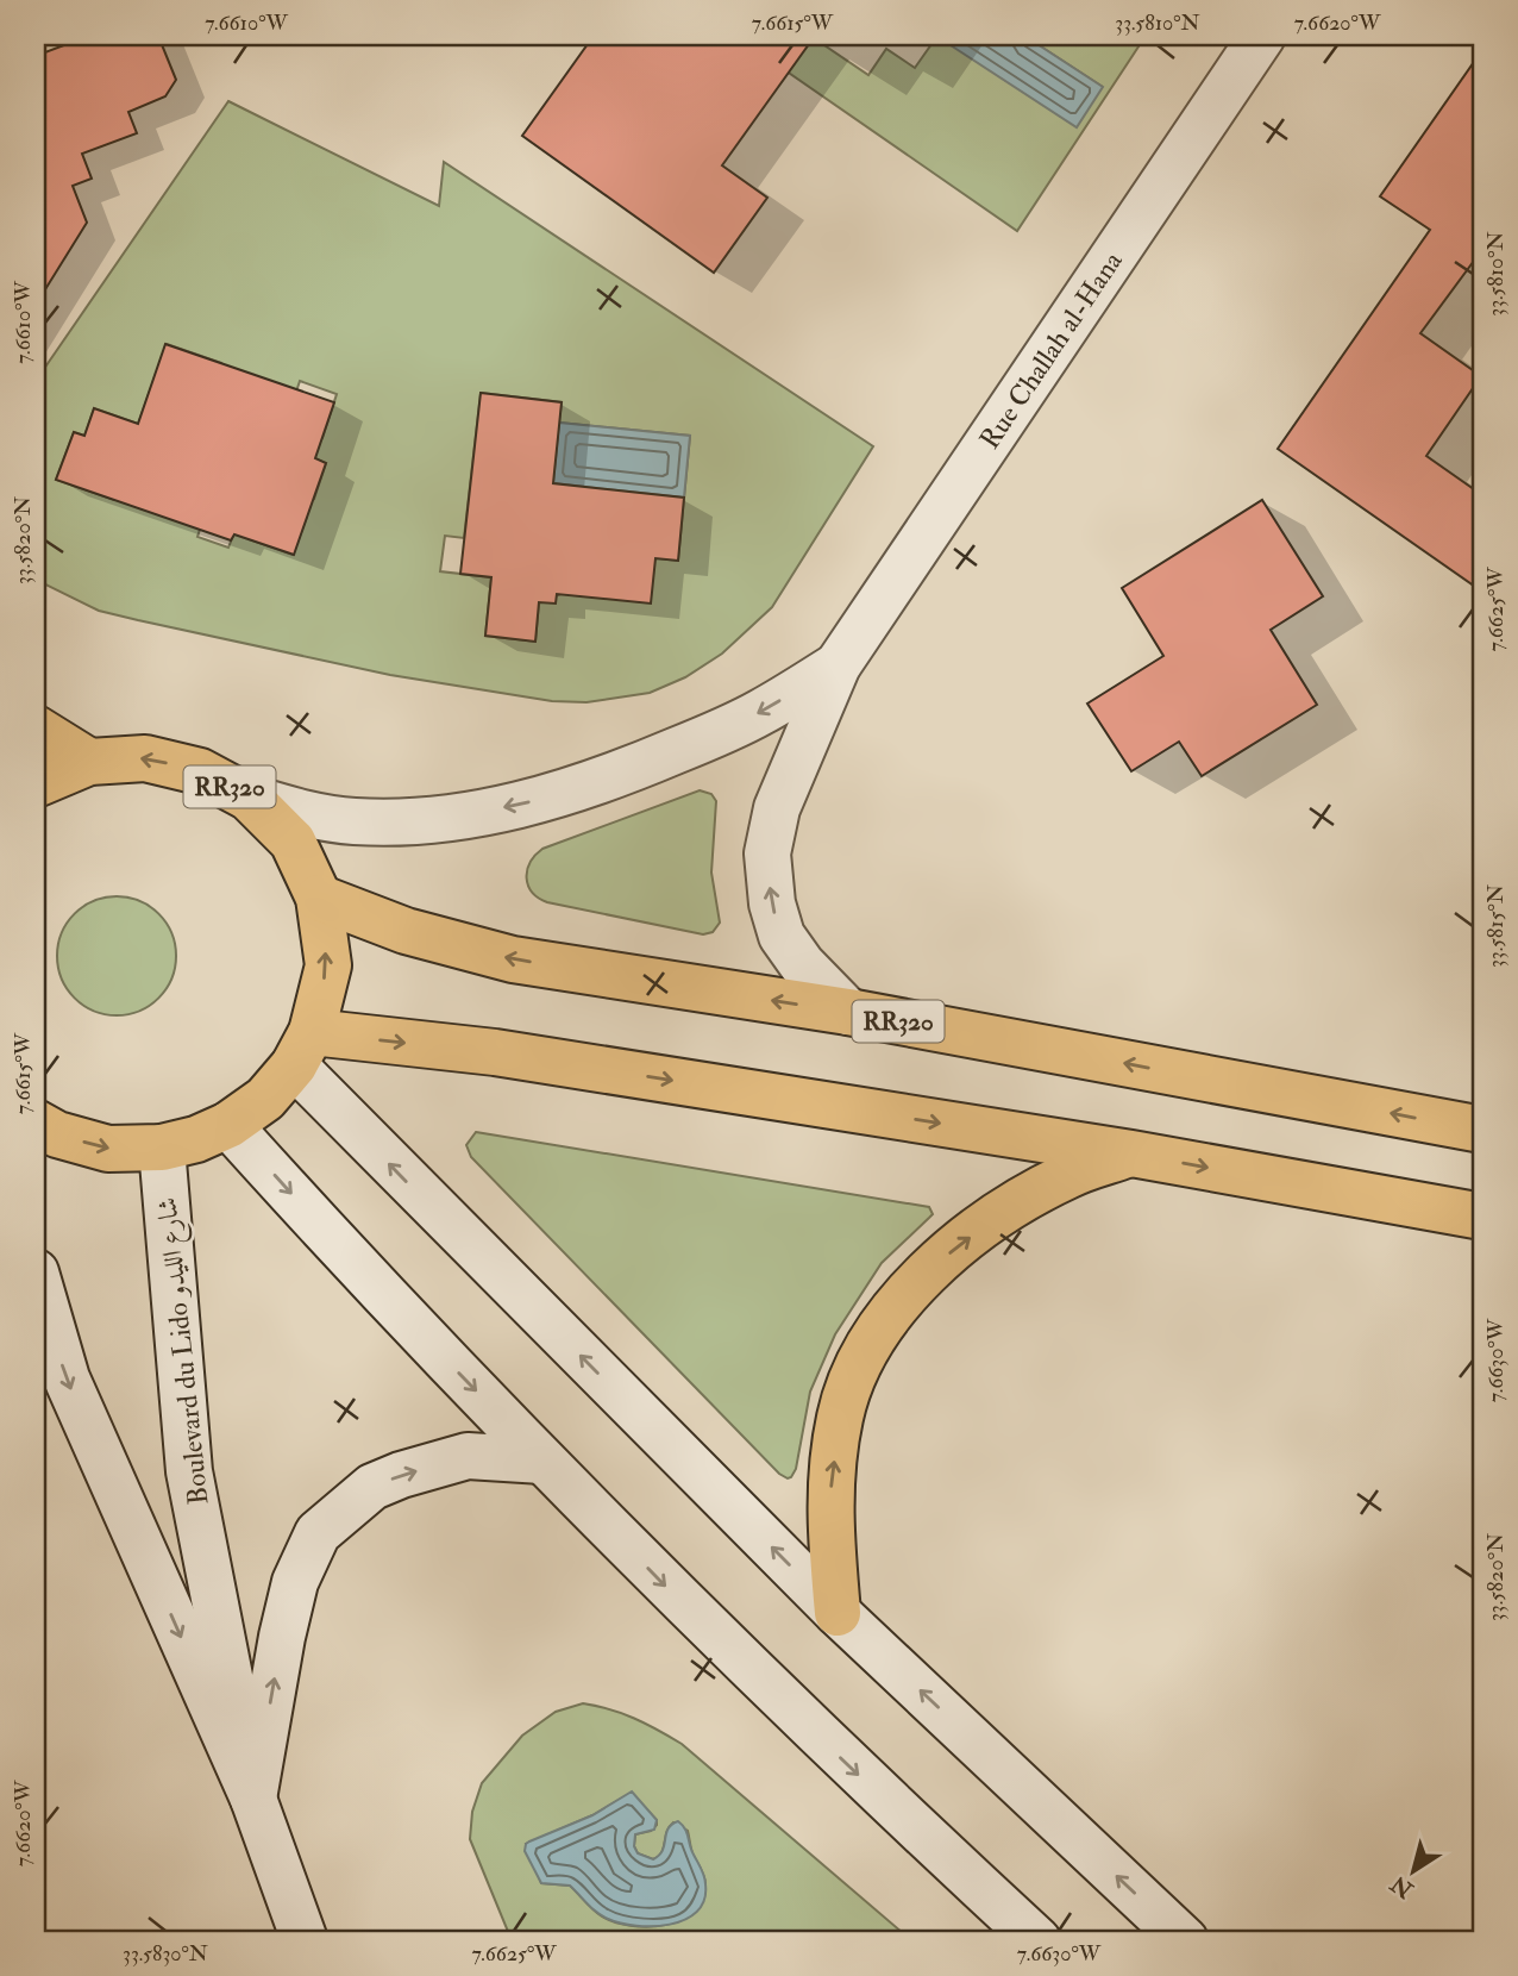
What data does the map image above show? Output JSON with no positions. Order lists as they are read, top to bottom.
{
  "streets": {
    "main road": ["Rue Challah al-Hana", "RR320", "Boulevard du Lido شارع الليدو"]
  },
  "crossings": [
    ["RR320", "Boulevard du Lido شارع الليدو"]
  ],
  "north": "bottom left",
  "coordinates": [
    "7.6610°W",
    "7.6615°W",
    "33.5810°N",
    "7.6620°W",
    "33.5820°N",
    "7.6625°W",
    "33.5815°N",
    "7.6630°W",
    "33.5830°N"
  ]
}
